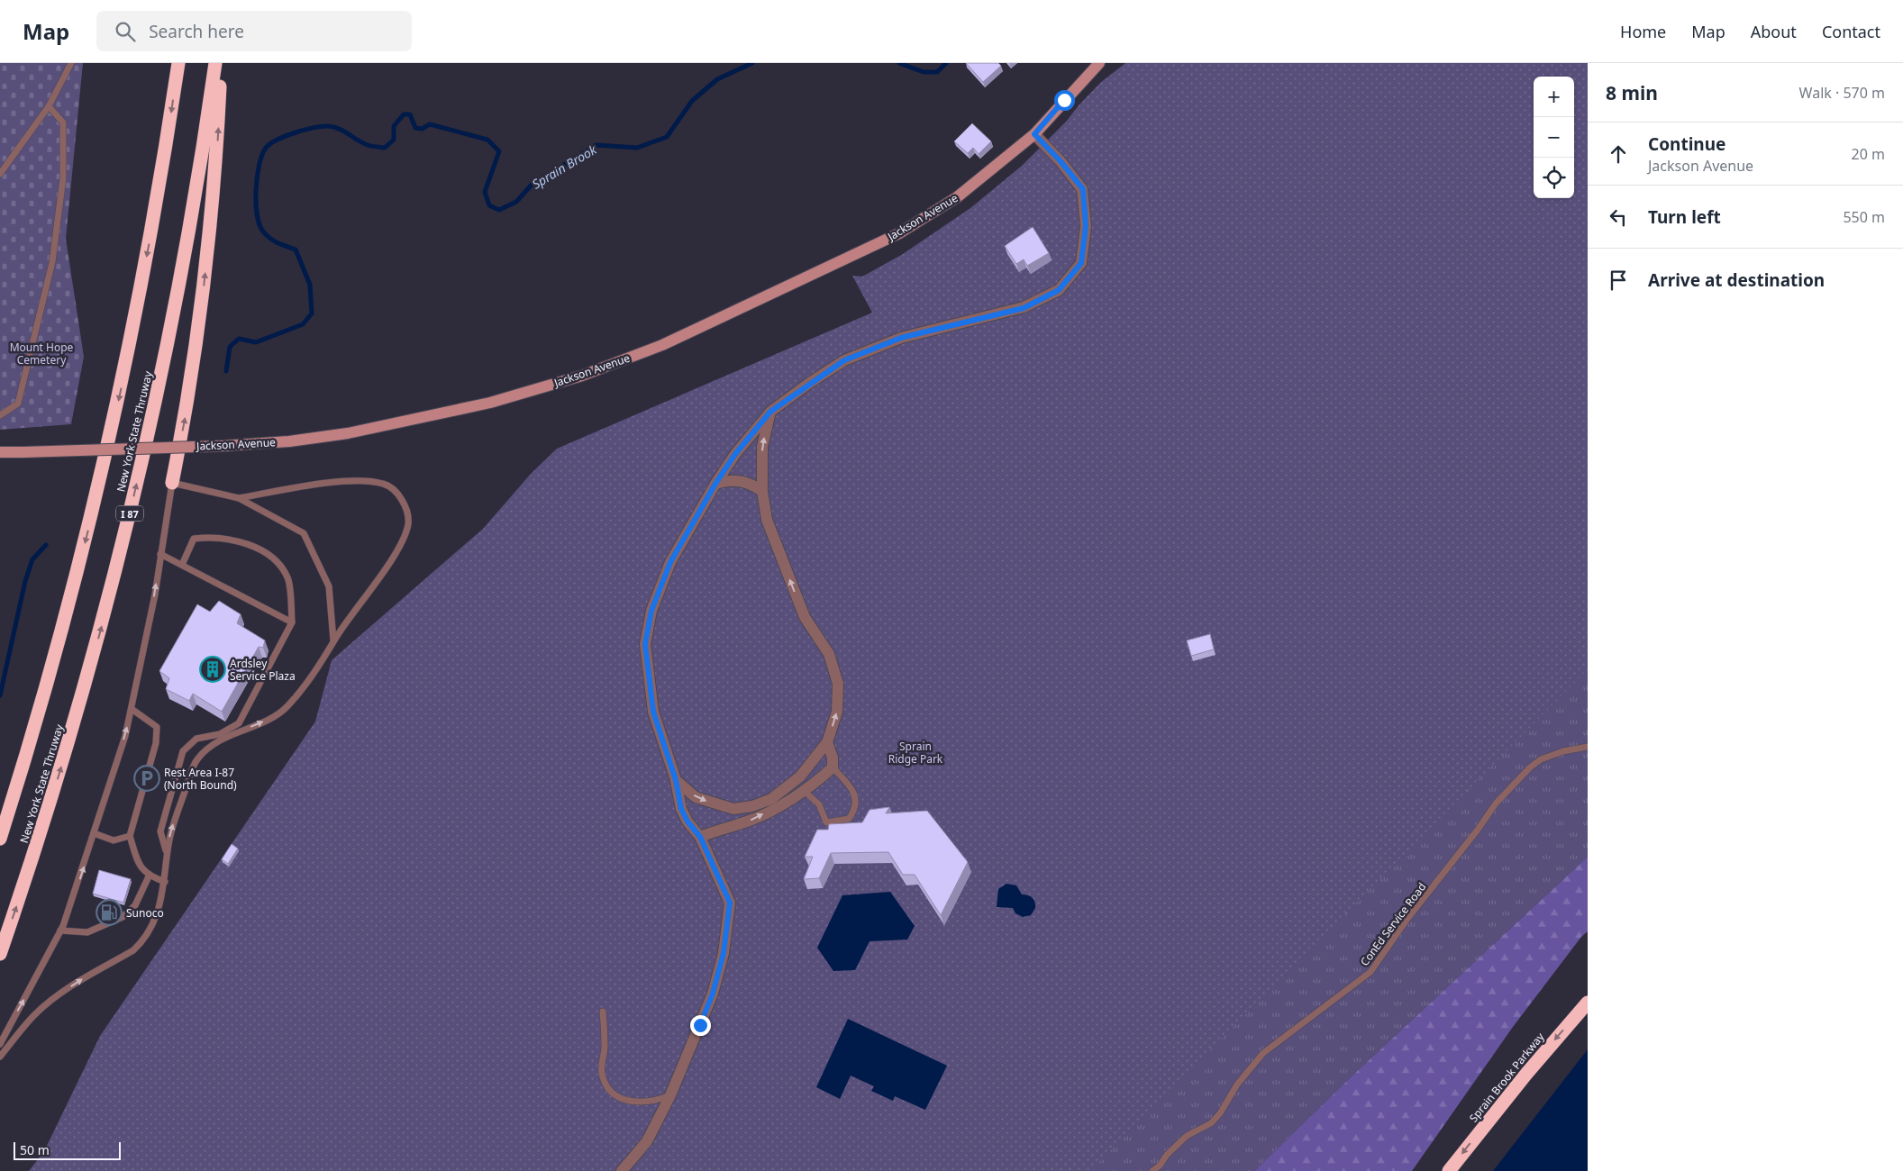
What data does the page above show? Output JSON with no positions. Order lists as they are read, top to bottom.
{
  "streets": {
    "highway": ["New York State Thruway", "I 87", "Sprain Brook Parkway"],
    "main road": ["Jackson Avenue"],
    "lane": ["ConEd Service Road"]
  },
  "one_way": ["Sprain Brook Parkway"],
  "water": ["Sprain Brook"],
  "parks": ["Mount Hope Cemetery", "Sprain Ridge Park"],
  "places": {
    "building": ["Ardsley Service Plaza"],
    "parking": ["Rest Area I-87 (North Bound)"],
    "fuel station": ["Sunoco"]
  },
  "scale_bar": "50 m",
  "page": {
    "header": "Map",
    "search": "Search here",
    "nav": [
      "Home",
      "Map",
      "About",
      "Contact"
    ],
    "heading": ["8 min", "Walk · 570 m"],
    "map_buttons": ["+", "−"],
    "list": [
      ["Continue", "Jackson Avenue", "20 m"],
      ["Turn left", "550 m"],
      "Arrive at destination"
    ],
    "scale": "50 m"
  }
}
